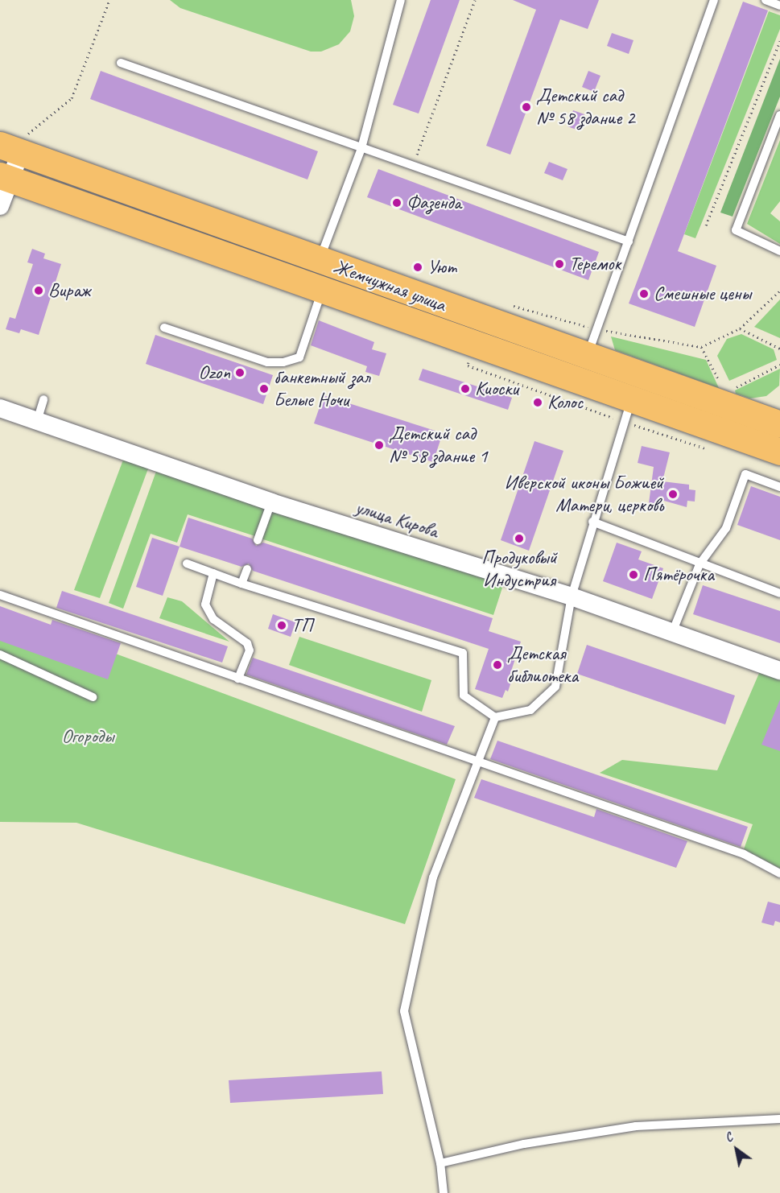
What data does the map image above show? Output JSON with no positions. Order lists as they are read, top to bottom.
{
  "streets": {
    "main road": ["Жемчужная улица"],
    "street": ["улица Кирова"]
  },
  "parks": ["Огороды"],
  "places": [
    "Детский сад № 58 здание 2",
    "Фазенда",
    "Теремок",
    "Уют",
    "Вираж",
    "Смешные цены",
    "Ozon",
    "банкетный зал Белые Ночи",
    "Киоски",
    "Колос",
    "Детский сад № 58 здание 1",
    "Иверской иконы Божией Матери, церковь",
    "Продуковый Индустрия",
    "Пятёрочка",
    "ТП",
    "Детская библиотека"
  ],
  "north": "top left"
}
